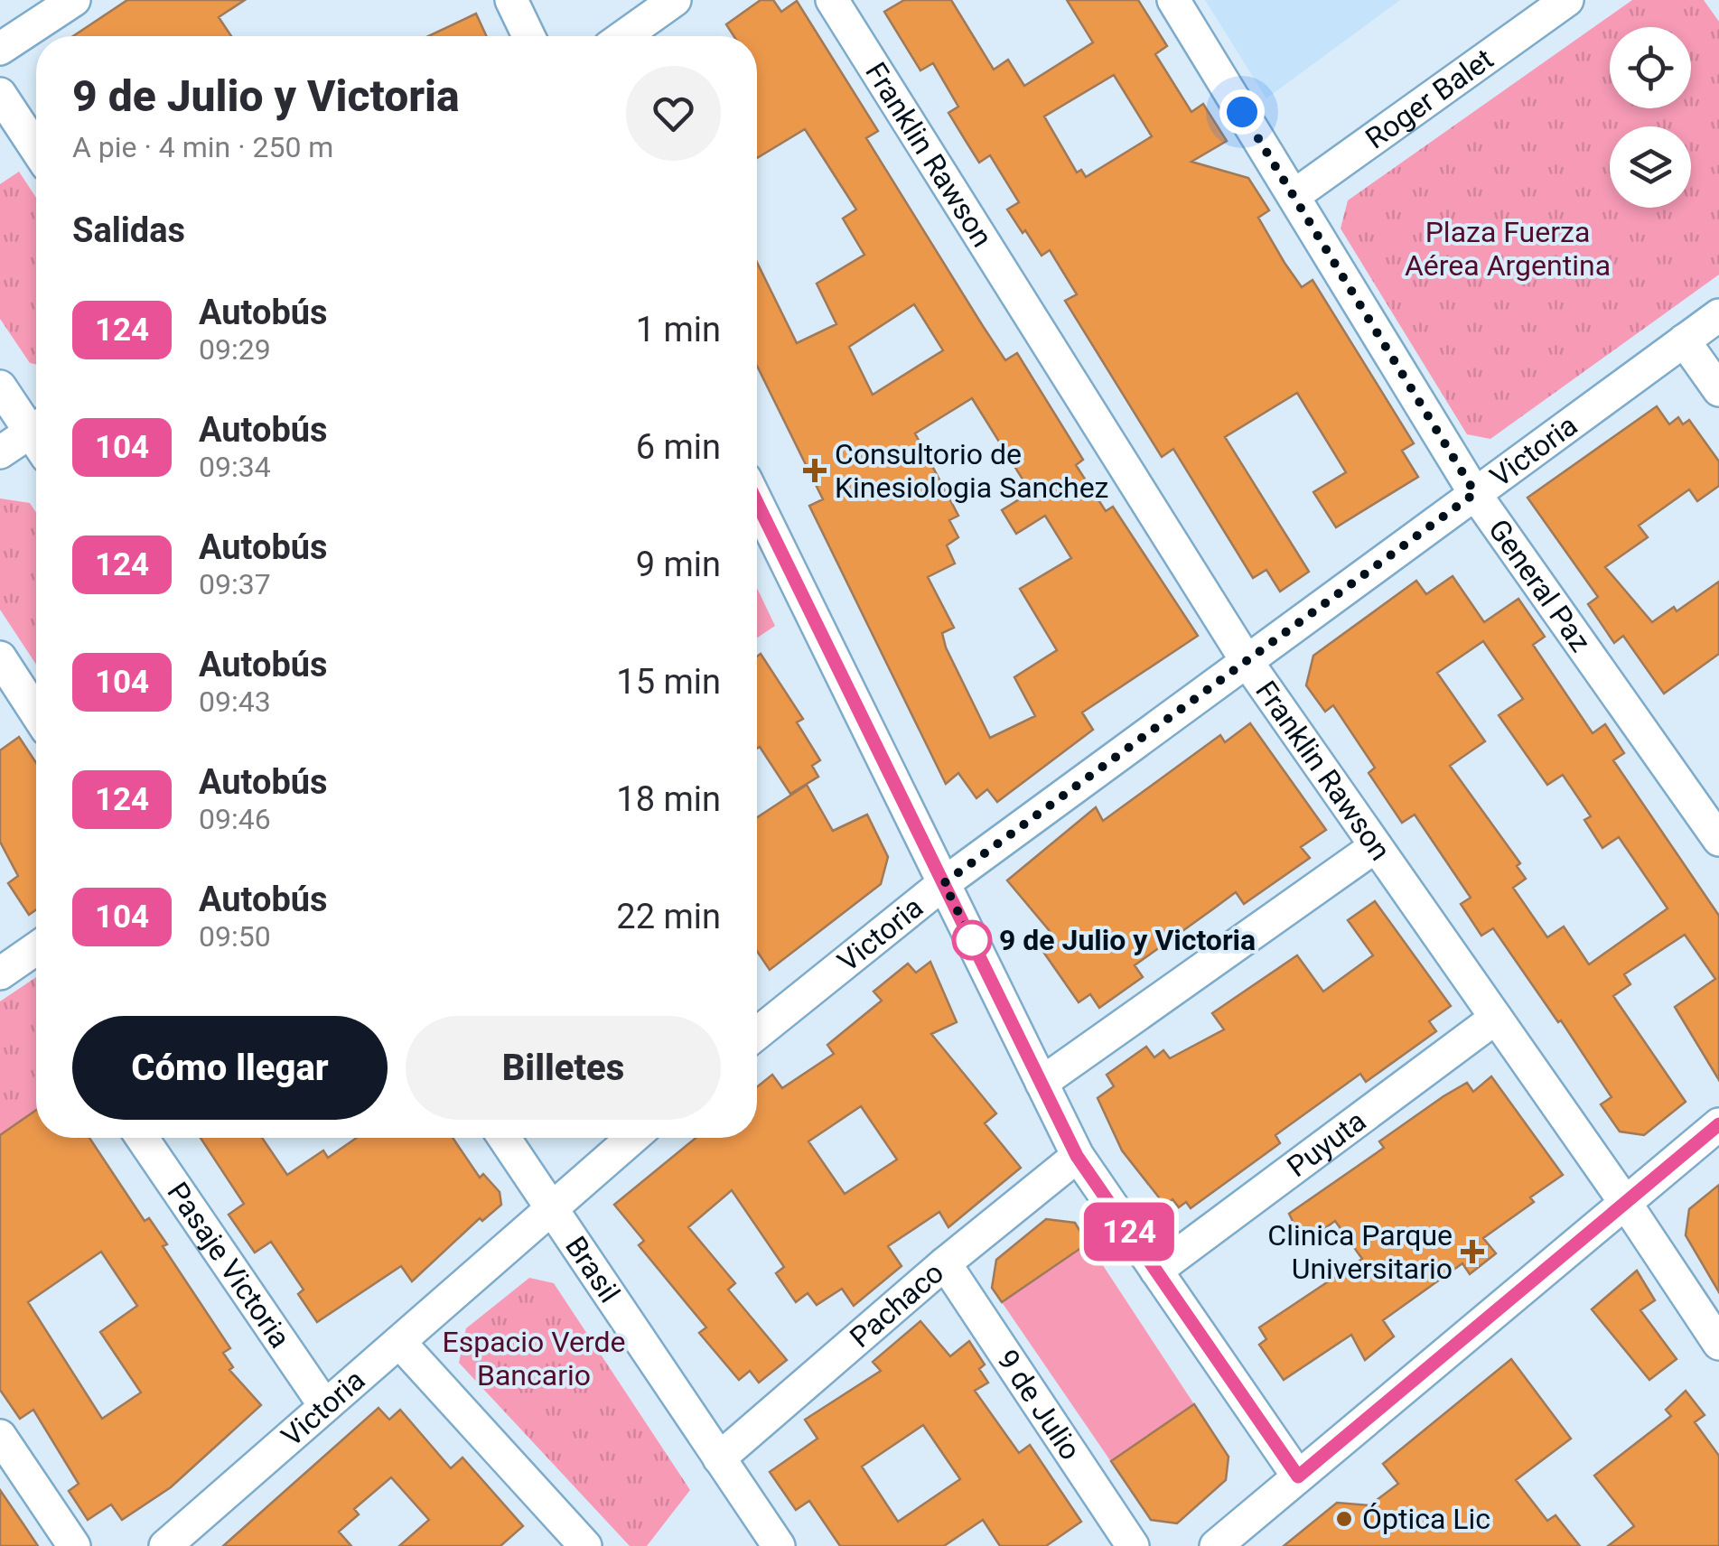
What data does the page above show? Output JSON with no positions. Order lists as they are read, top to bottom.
{
  "streets": {
    "street": [
      "Roger Balet",
      "Franklin Rawson",
      "Victoria",
      "General Paz",
      "Puyuta",
      "Pasaje Victoria",
      "Brasil",
      "Pachaco",
      "9 de Julio"
    ]
  },
  "crossings": [
    ["Roger Balet", "General Paz"],
    ["Franklin Rawson", "Victoria"],
    ["Franklin Rawson", "Puyuta"],
    ["Victoria", "General Paz"],
    ["Victoria", "Pasaje Victoria"],
    ["Victoria", "Brasil"],
    ["Brasil", "Pachaco"],
    ["Pachaco", "9 de Julio"]
  ],
  "parks": ["Plaza Fuerza Aérea Argentina", "Espacio Verde Bancario"],
  "places": {
    "health": ["Consultorio de Kinesiologia Sanchez", "Clinica Parque Universitario"],
    "other": ["9 de Julio y Victoria", "Óptica Lic"]
  },
  "lines": ["bus line 124"],
  "page": {
    "on_map": "124",
    "heading": [
      ["9 de Julio y Victoria", "A pie · 4 min · 250 m"],
      "Salidas"
    ],
    "list": [
      {
        "mark": "124",
        "name": "Autobús",
        "note": "09:29",
        "value": "1 min"
      },
      {
        "mark": "104",
        "name": "Autobús",
        "note": "09:34",
        "value": "6 min"
      },
      {
        "mark": "124",
        "name": "Autobús",
        "note": "09:37",
        "value": "9 min"
      },
      {
        "mark": "104",
        "name": "Autobús",
        "note": "09:43",
        "value": "15 min"
      },
      {
        "mark": "124",
        "name": "Autobús",
        "note": "09:46",
        "value": "18 min"
      },
      {
        "mark": "104",
        "name": "Autobús",
        "note": "09:50",
        "value": "22 min"
      }
    ],
    "buttons": ["Cómo llegar", "Billetes"]
  }
}
